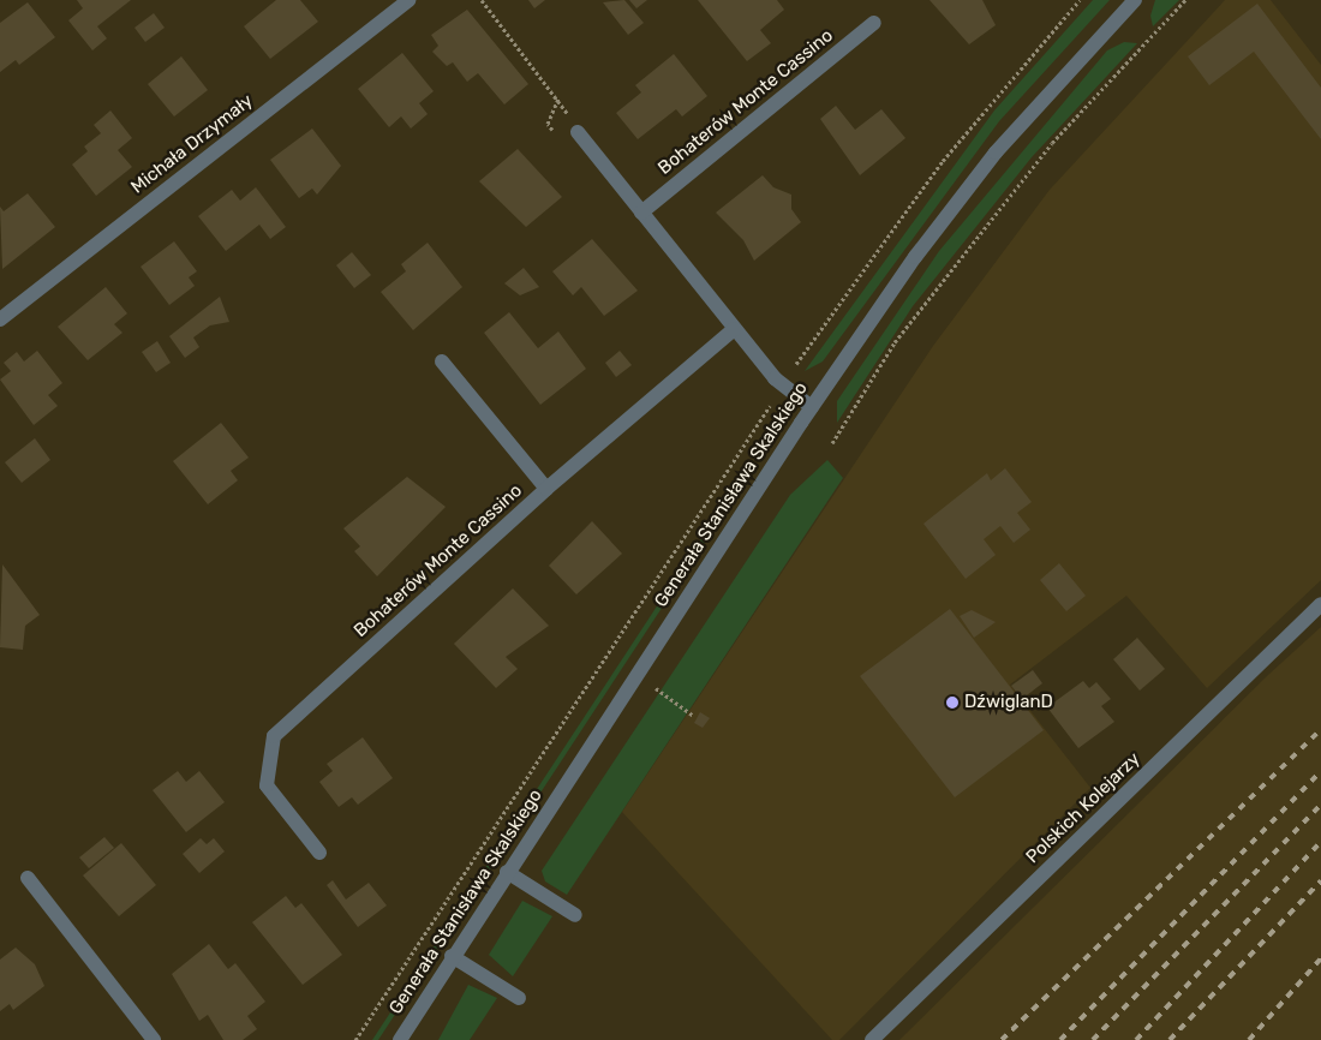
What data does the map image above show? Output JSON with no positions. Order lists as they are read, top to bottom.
{
  "streets": {
    "street": [
      "Bohaterów Monte Cassino",
      "Michała Drzymały",
      "Generała Stanisława Skalskiego",
      "Polskich Kolejarzy"
    ]
  },
  "places": ["DźwiglanD"]
}
